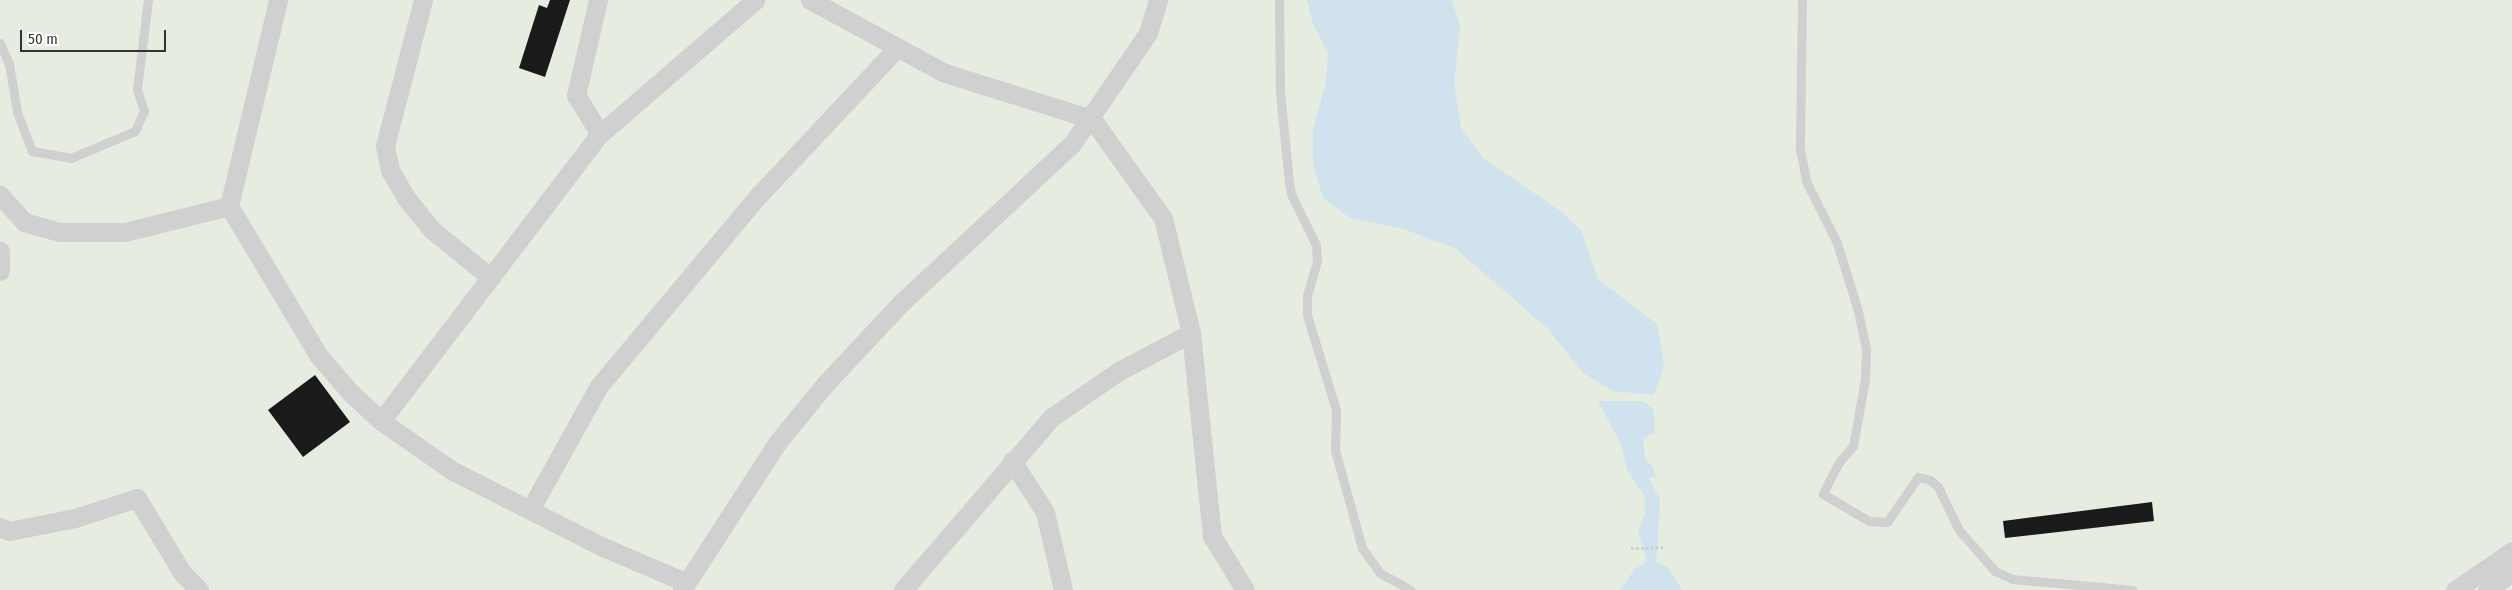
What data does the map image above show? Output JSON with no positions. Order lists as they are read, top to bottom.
{
  "scale_bar": "50 m"
}
